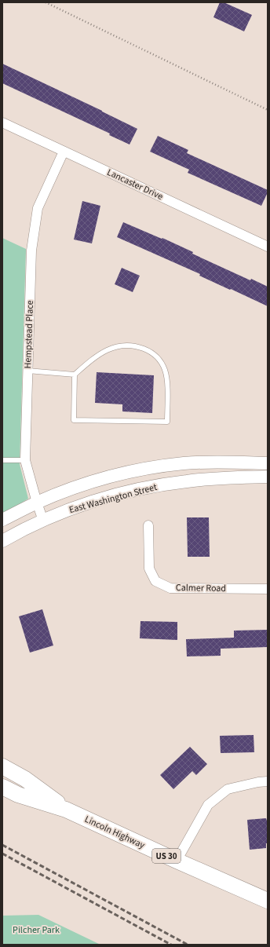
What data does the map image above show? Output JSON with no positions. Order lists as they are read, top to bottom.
{
  "streets": {
    "main road": ["Lincoln Highway", "US 30"],
    "street": [
      "Lancaster Drive",
      "Hempstead Place",
      "East Washington Street",
      "Calmer Road"
    ]
  },
  "crossings": [
    ["Lancaster Drive", "Hempstead Place"],
    ["Hempstead Place", "East Washington Street"]
  ],
  "parks": ["Pilcher Park"]
}
